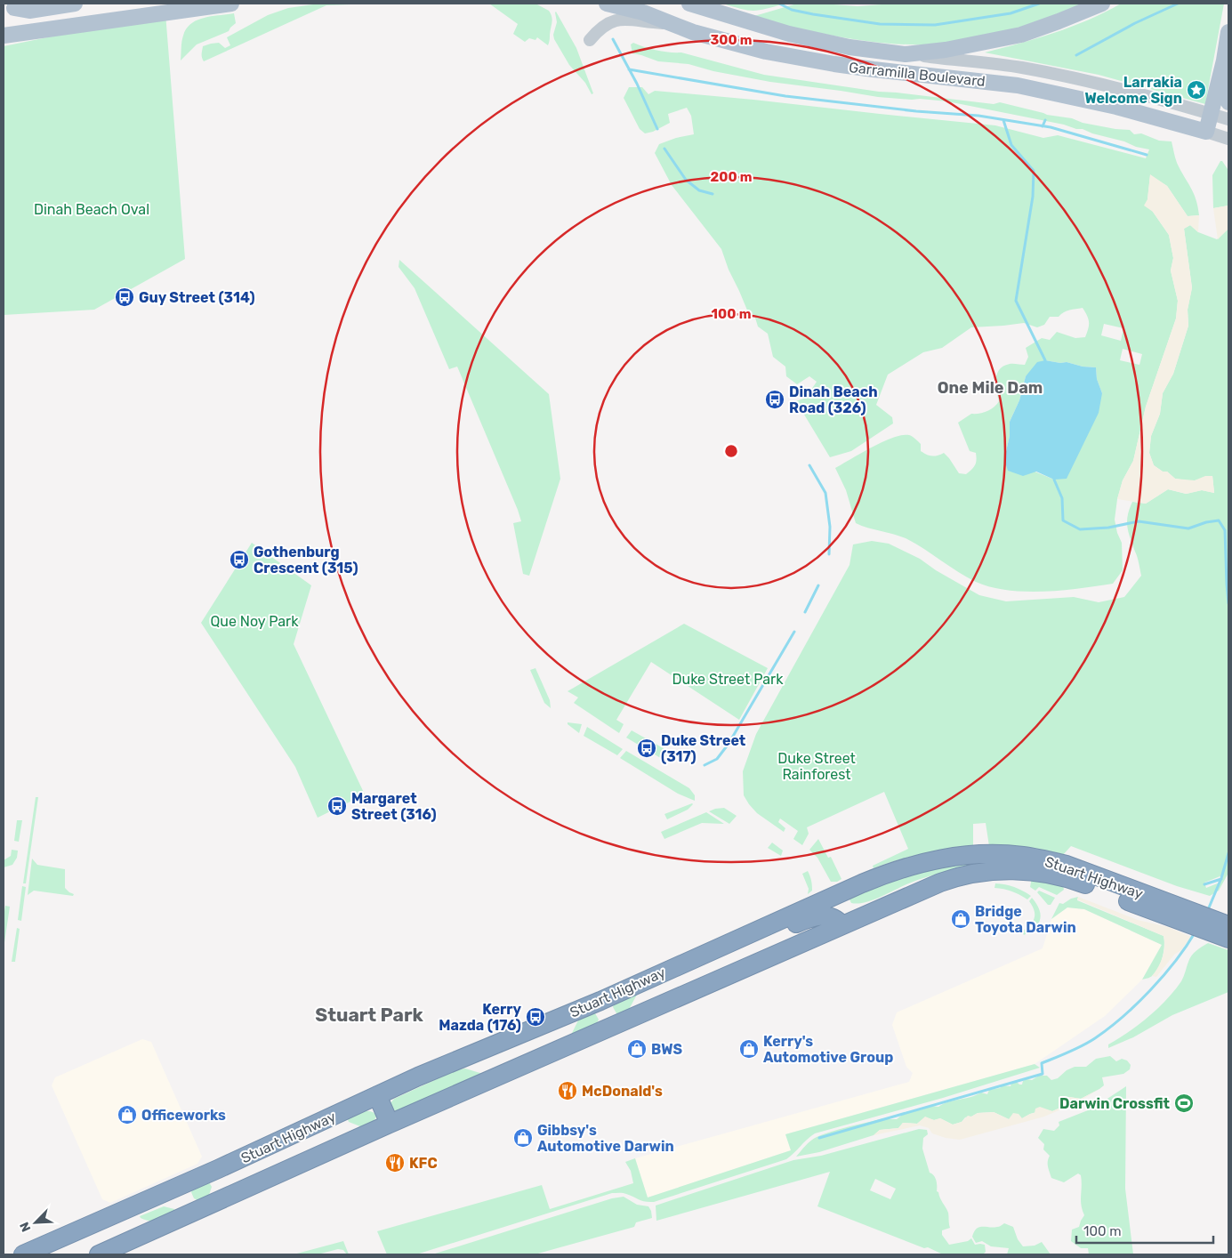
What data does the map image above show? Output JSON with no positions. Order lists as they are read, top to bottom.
{
  "streets": {
    "highway": ["Stuart Highway"],
    "main road": ["Garramilla Boulevard"]
  },
  "districts": ["One Mile Dam", "Stuart Park"],
  "parks": [
    "Dinah Beach Oval",
    "Que Noy Park",
    "Duke Street Park",
    "Duke Street Rainforest"
  ],
  "places": {
    "place": ["Larrakia Welcome Sign"],
    "bus stop": [
      "Guy Street (314)",
      "Dinah Beach Road (326)",
      "Gothenburg Crescent (315)",
      "Duke Street (317)",
      "Margaret Street (316)",
      "Kerry Mazda (176)"
    ],
    "shop": [
      "Bridge Toyota Darwin",
      "BWS",
      "Kerry's Automotive Group",
      "Officeworks",
      "Gibbsy's Automotive Darwin"
    ],
    "restaurant": ["McDonald's", "KFC"],
    "sports": ["Darwin Crossfit"]
  },
  "scale_bar": "100 m",
  "north": "bottom left",
  "rings": ["300 m", "200 m", "100 m"]
}
